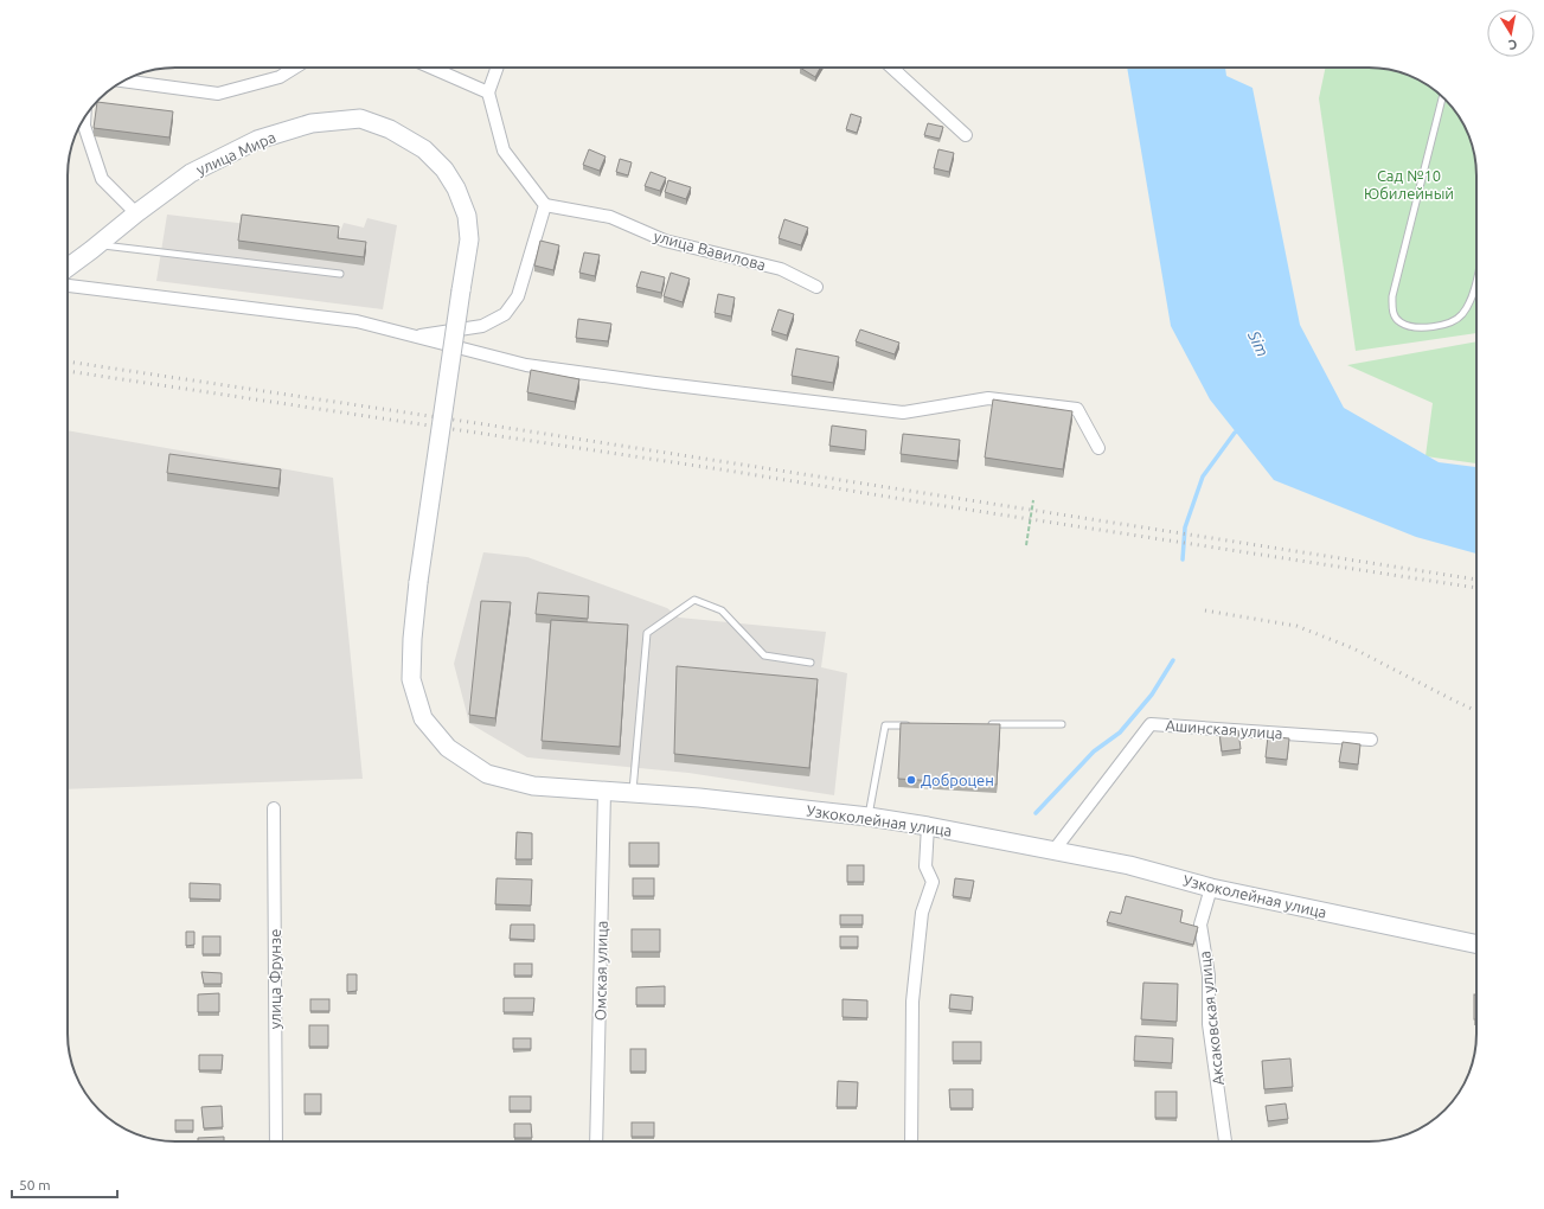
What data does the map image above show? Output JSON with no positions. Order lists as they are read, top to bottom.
{
  "streets": {
    "street": [
      "улица Мира",
      "улица Вавилова",
      "Ашинская улица",
      "Узкоколейная улица",
      "Омская улица",
      "улица Фрунзе",
      "Аксаковская улица"
    ]
  },
  "crossings": [
    ["улица Мира", "Узкоколейная улица"],
    ["Ашинская улица", "Узкоколейная улица"],
    ["Узкоколейная улица", "Омская улица"],
    ["Узкоколейная улица", "Аксаковская улица"]
  ],
  "water": ["Sim"],
  "parks": ["Сад №10 Юбилейный"],
  "places": ["Доброцен"],
  "scale_bar": "50 m",
  "north": "bottom"
}
